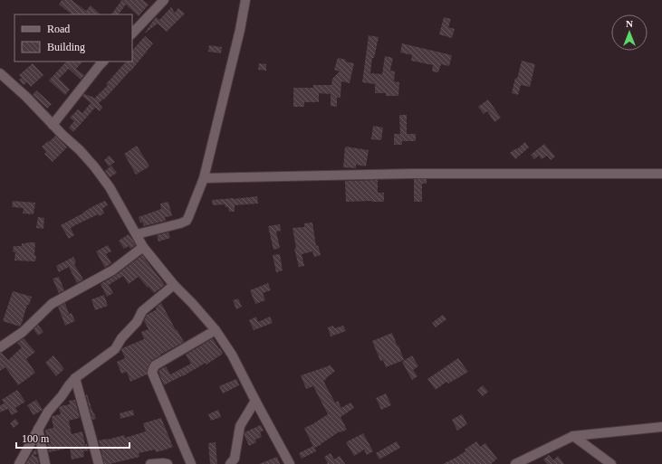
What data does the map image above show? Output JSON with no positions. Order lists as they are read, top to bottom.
{
  "legend": ["Road", "Building"],
  "scale_bar": "100 m",
  "north": "top"
}
